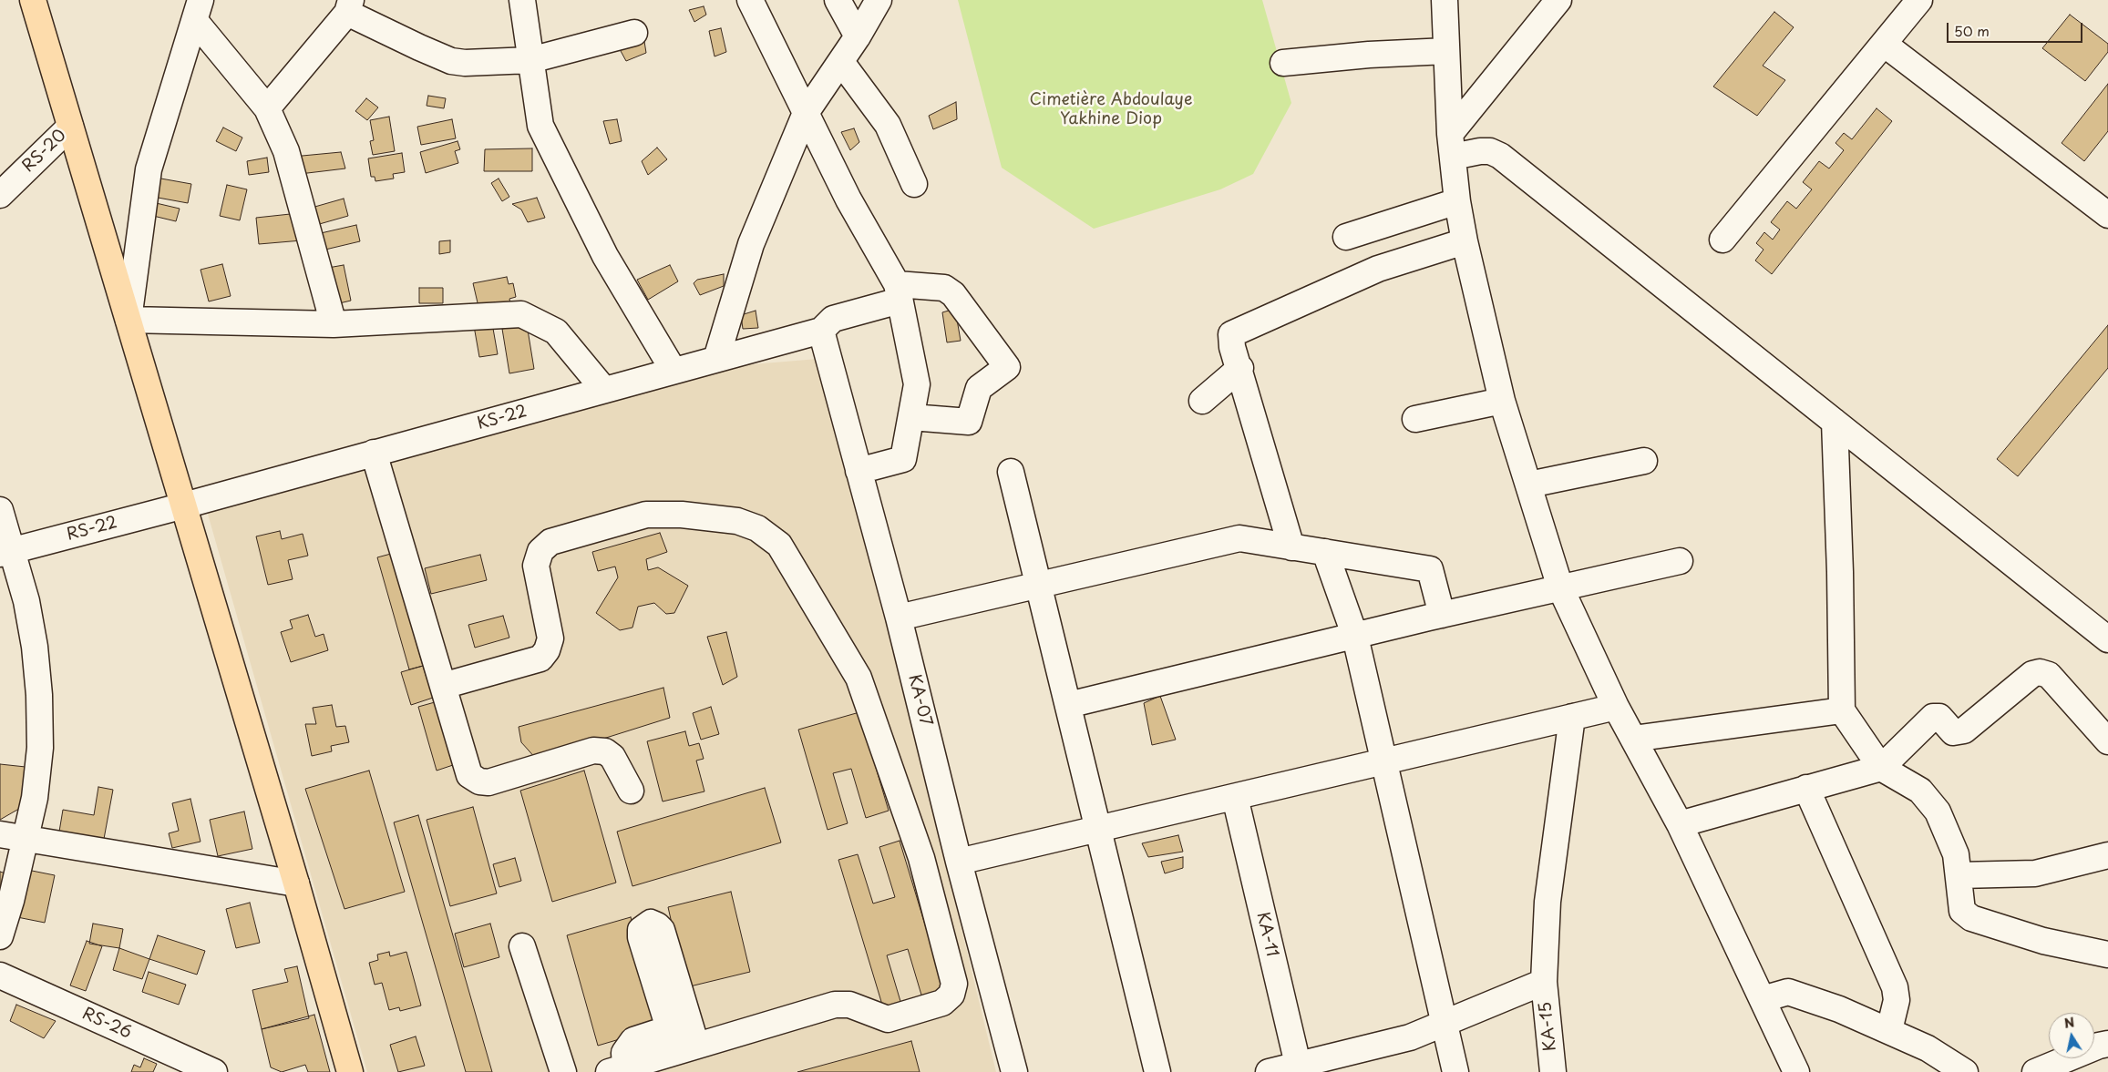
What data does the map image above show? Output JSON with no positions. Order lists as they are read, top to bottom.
{
  "streets": {
    "street": [
      "RS-20",
      "KS-22",
      "RS-22",
      "KA-07",
      "KA-11",
      "RS-26",
      "KA-15"
    ]
  },
  "crossings": [
    ["KS-22", "RS-22"],
    ["KS-22", "KA-07"]
  ],
  "parks": ["Cimetière Abdoulaye Yakhine Diop"],
  "scale_bar": "50 m",
  "north": "top"
}
